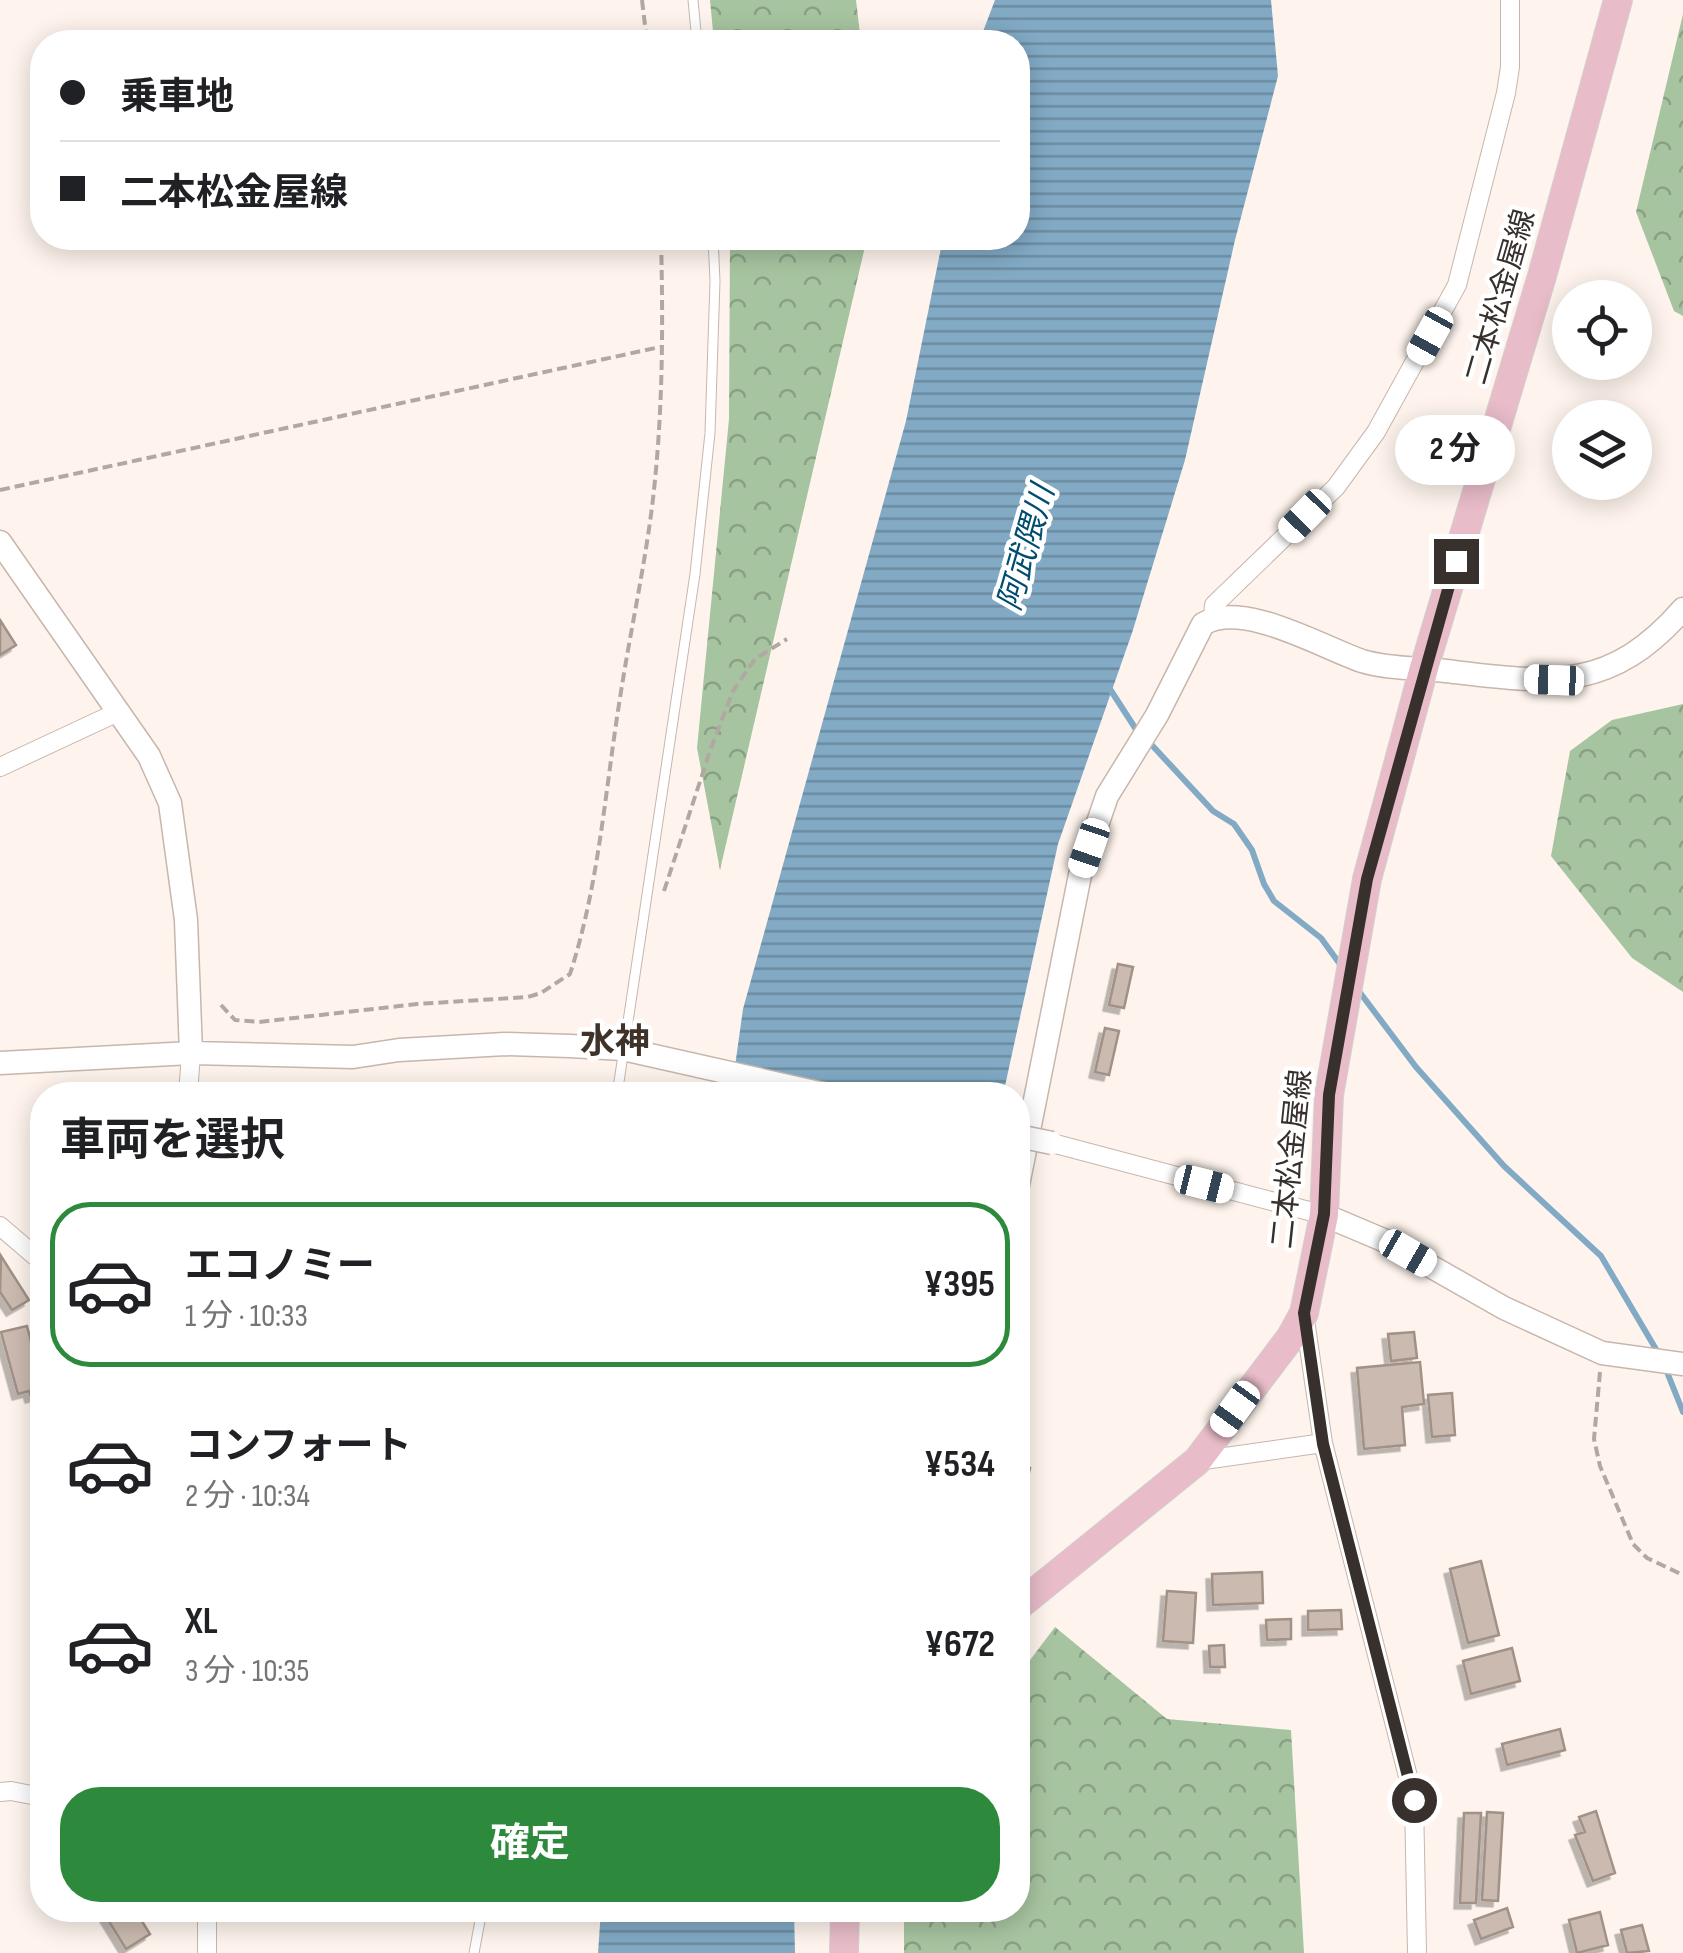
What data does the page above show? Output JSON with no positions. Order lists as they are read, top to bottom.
{
  "streets": {
    "main road": ["二本松金屋線"]
  },
  "districts": ["水神"],
  "water": ["阿武隈川"],
  "page": {
    "banner": ["乗車地", "二本松金屋線"],
    "bubble": "2 分",
    "heading": "車両を選択",
    "list": [
      {
        "name": "エコノミー",
        "note": "1 分 · 10:33",
        "value": "¥395"
      },
      {
        "name": "コンフォート",
        "note": "2 分 · 10:34",
        "value": "¥534"
      },
      {
        "name": "XL",
        "note": "3 分 · 10:35",
        "value": "¥672"
      }
    ],
    "buttons": "確定"
  }
}
